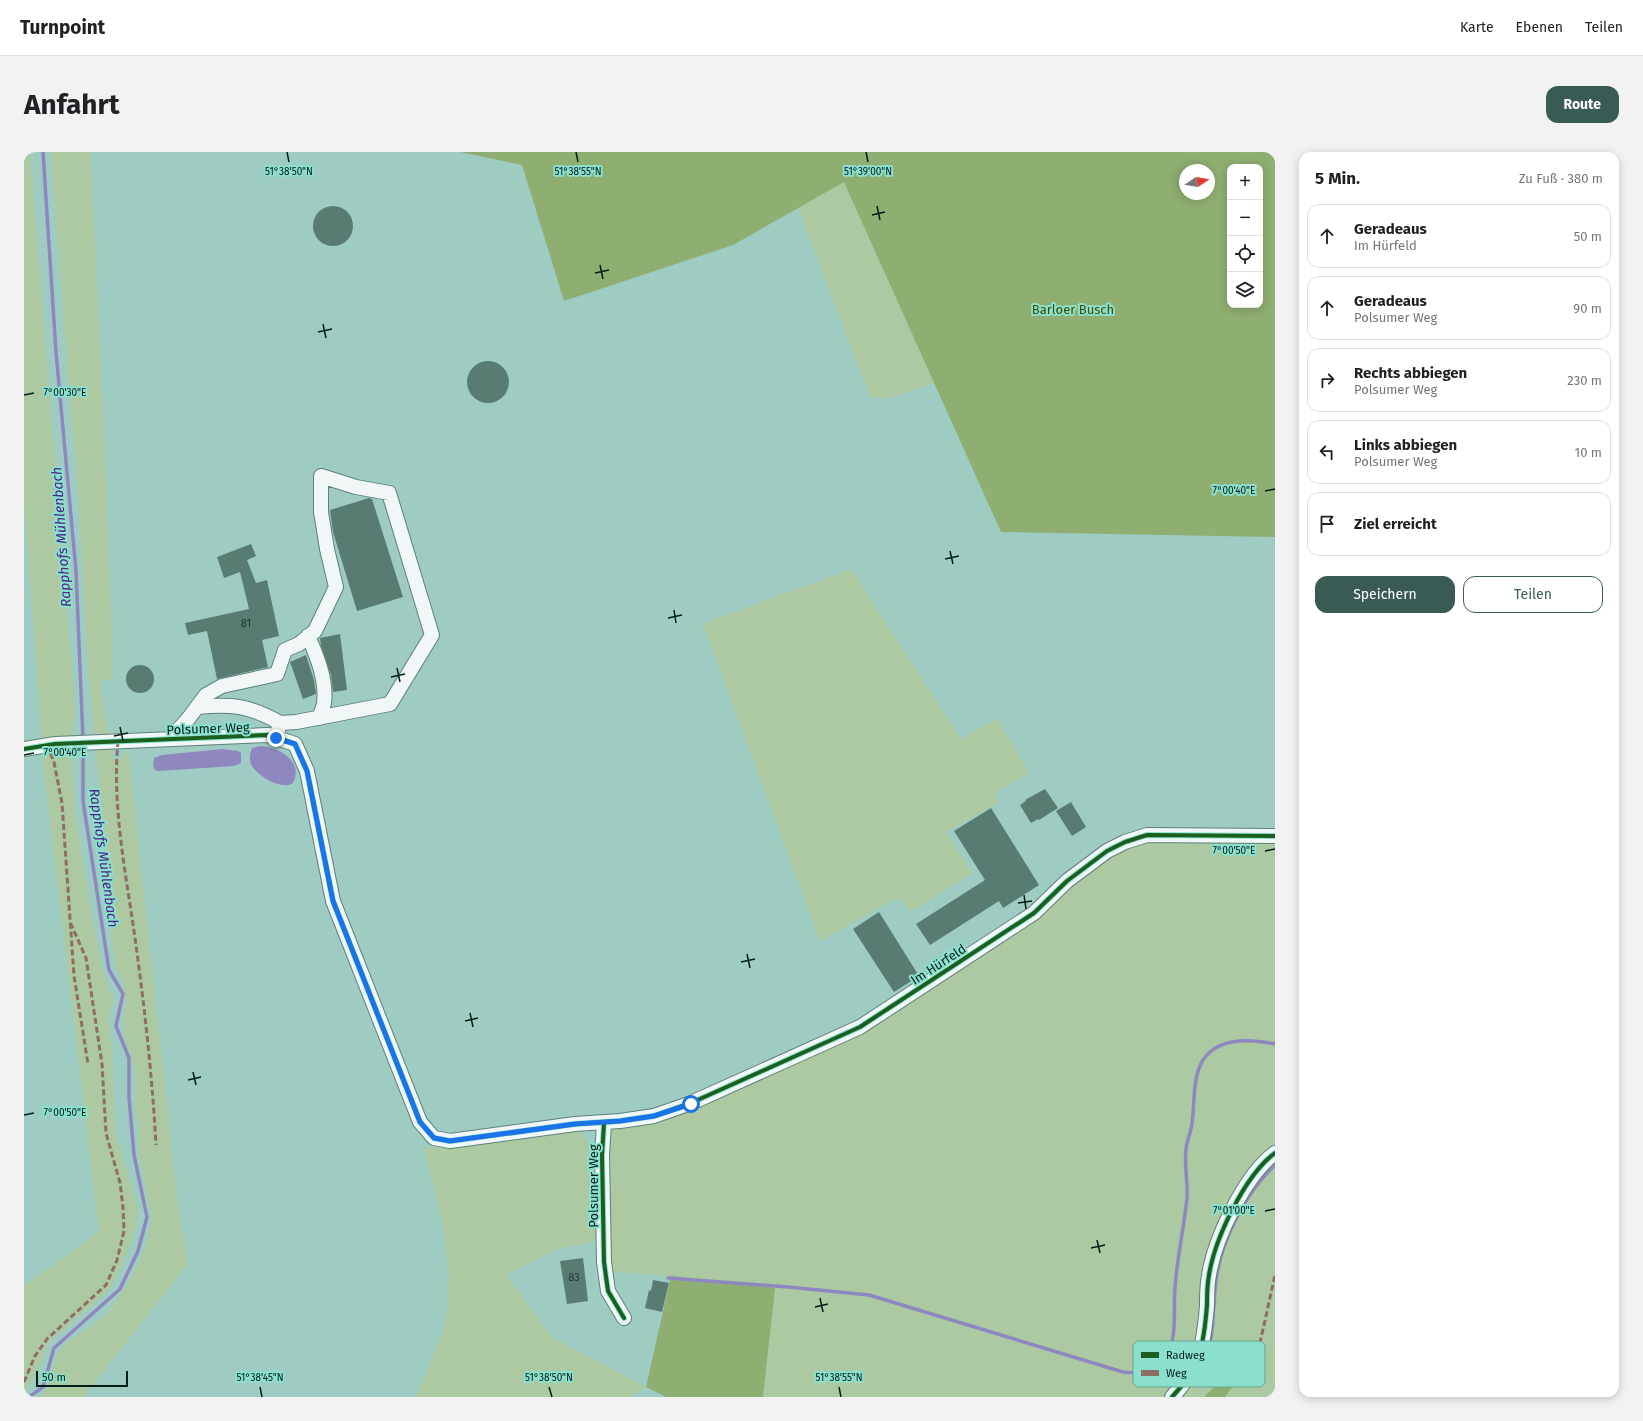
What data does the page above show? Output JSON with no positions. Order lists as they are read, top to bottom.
{
  "streets": {
    "street": ["Polsumer Weg", "Im Hürfeld"]
  },
  "crossings": [
    ["Polsumer Weg", "Im Hürfeld"]
  ],
  "water": ["Rapphofs Mühlenbach"],
  "parks": ["Barloer Busch"],
  "house_numbers": ["81", "83"],
  "legend": ["Radweg", "Weg"],
  "scale_bar": "50 m",
  "north": "right",
  "page": {
    "header": "Turnpoint",
    "nav": ["Karte", "Ebenen", "Teilen"],
    "buttons": [
      "Route",
      ["Speichern", "Teilen"]
    ],
    "title": "Anfahrt",
    "heading": ["5 Min.", "Zu Fuß · 380 m"],
    "map_buttons": ["+", "−"],
    "list": [
      ["Geradeaus", "Im Hürfeld", "50 m"],
      ["Geradeaus", "Polsumer Weg", "90 m"],
      ["Rechts abbiegen", "Polsumer Weg", "230 m"],
      ["Links abbiegen", "Polsumer Weg", "10 m"],
      "Ziel erreicht"
    ],
    "scale": "50 m"
  },
  "coordinates": [
    "51°38'50\"N",
    "51°38'55\"N",
    "51°39'00\"N",
    "7°00'30\"E",
    "7°00'40\"E",
    "7°00'50\"E",
    "7°01'00\"E",
    "51°38'45\"N"
  ]
}
